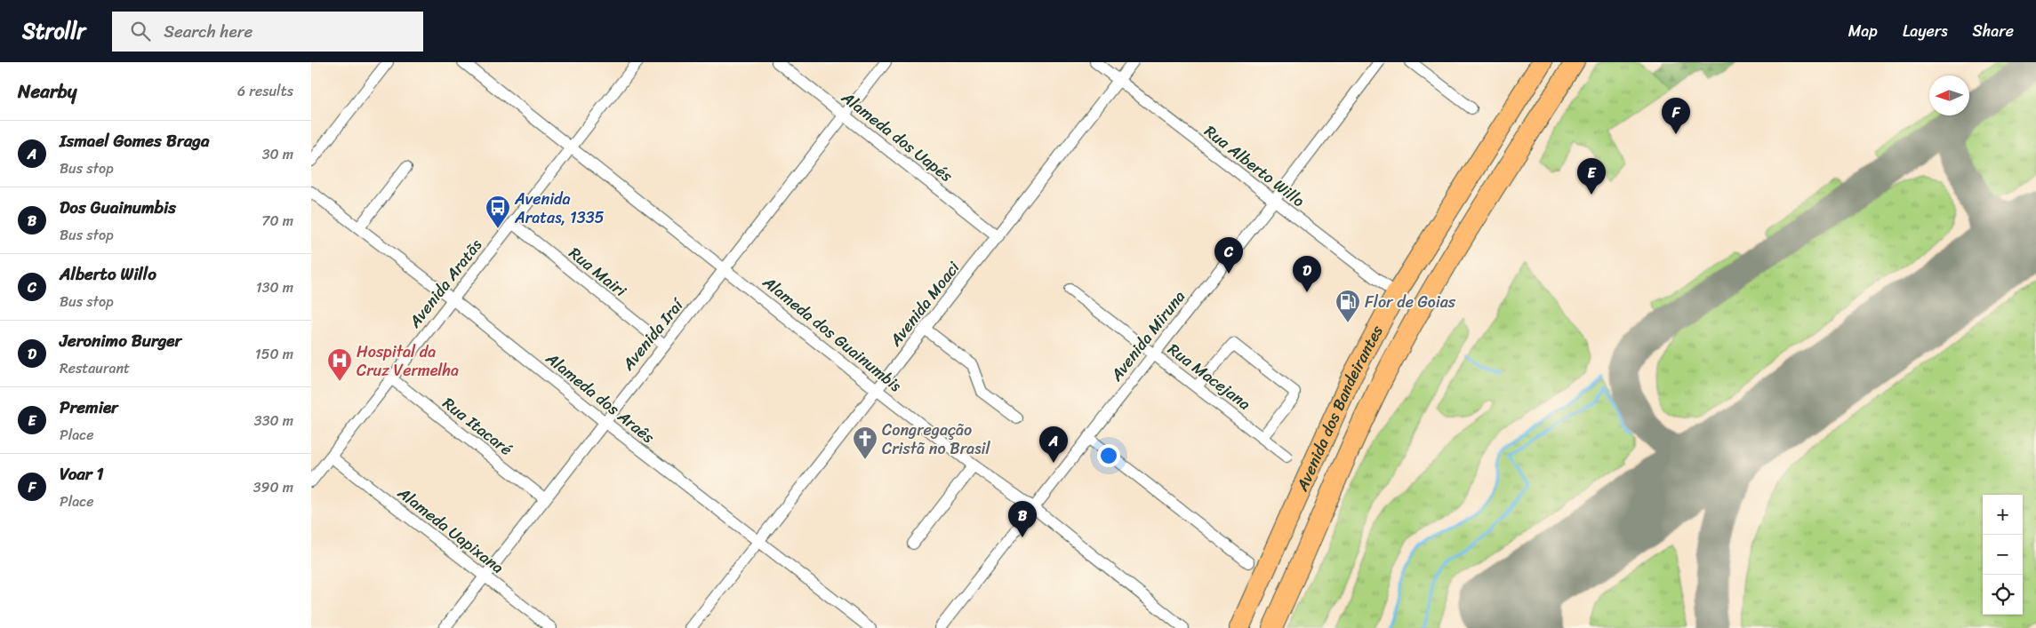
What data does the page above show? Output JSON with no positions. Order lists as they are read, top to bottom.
{
  "streets": {
    "highway": ["Avenida dos Bandeirantes"],
    "street": [
      "Alameda dos Uapés",
      "Rua Alberto Willo",
      "Rua Mairi",
      "Avenida Aratãs",
      "Avenida Moaci",
      "Alameda dos Guainumbis",
      "Avenida Iraí",
      "Avenida Miruna",
      "Rua Macejana",
      "Alameda dos Araês",
      "Rua Itacaré",
      "Alameda Uapixana"
    ]
  },
  "crossings": [
    ["Alameda dos Uapés", "Avenida Moaci"],
    ["Alameda dos Uapés", "Avenida Iraí"],
    ["Rua Alberto Willo", "Avenida Moaci"],
    ["Rua Alberto Willo", "Avenida Miruna"],
    ["Rua Alberto Willo", "Avenida dos Bandeirantes"],
    ["Rua Mairi", "Avenida Aratãs"],
    ["Rua Mairi", "Avenida Iraí"],
    ["Avenida Aratãs", "Alameda dos Guainumbis"],
    ["Avenida Aratãs", "Alameda dos Araês"],
    ["Avenida Aratãs", "Rua Itacaré"],
    ["Avenida Aratãs", "Alameda Uapixana"],
    ["Avenida Moaci", "Alameda dos Guainumbis"],
    ["Avenida Moaci", "Alameda dos Araês"],
    ["Alameda dos Guainumbis", "Avenida Iraí"],
    ["Alameda dos Guainumbis", "Avenida Miruna"],
    ["Avenida Iraí", "Alameda dos Araês"],
    ["Avenida Iraí", "Rua Itacaré"],
    ["Avenida Iraí", "Alameda Uapixana"],
    ["Avenida Miruna", "Rua Macejana"]
  ],
  "places": {
    "bus stop": ["Avenida Aratas, 1335"],
    "fuel station": ["Flor de Goias"],
    "hospital": ["Hospital da Cruz Vermelha"],
    "church": ["Congregação Cristã no Brasil"]
  },
  "north": "left",
  "page": {
    "header": "Strollr",
    "search": "Search here",
    "nav": ["Map", "Layers", "Share"],
    "heading": ["Nearby", "6 results"],
    "pins": [
      "F",
      "E",
      "C",
      "D",
      "A",
      "B"
    ],
    "list": [
      {
        "mark": "A",
        "name": "Ismael Gomes Braga",
        "note": "Bus stop",
        "value": "30 m"
      },
      {
        "mark": "B",
        "name": "Dos Guainumbis",
        "note": "Bus stop",
        "value": "70 m"
      },
      {
        "mark": "C",
        "name": "Alberto Willo",
        "note": "Bus stop",
        "value": "130 m"
      },
      {
        "mark": "D",
        "name": "Jeronimo Burger",
        "note": "Restaurant",
        "value": "150 m"
      },
      {
        "mark": "E",
        "name": "Premier",
        "note": "Place",
        "value": "330 m"
      },
      {
        "mark": "F",
        "name": "Voar 1",
        "note": "Place",
        "value": "390 m"
      }
    ],
    "map_buttons": ["+", "−"]
  }
}
